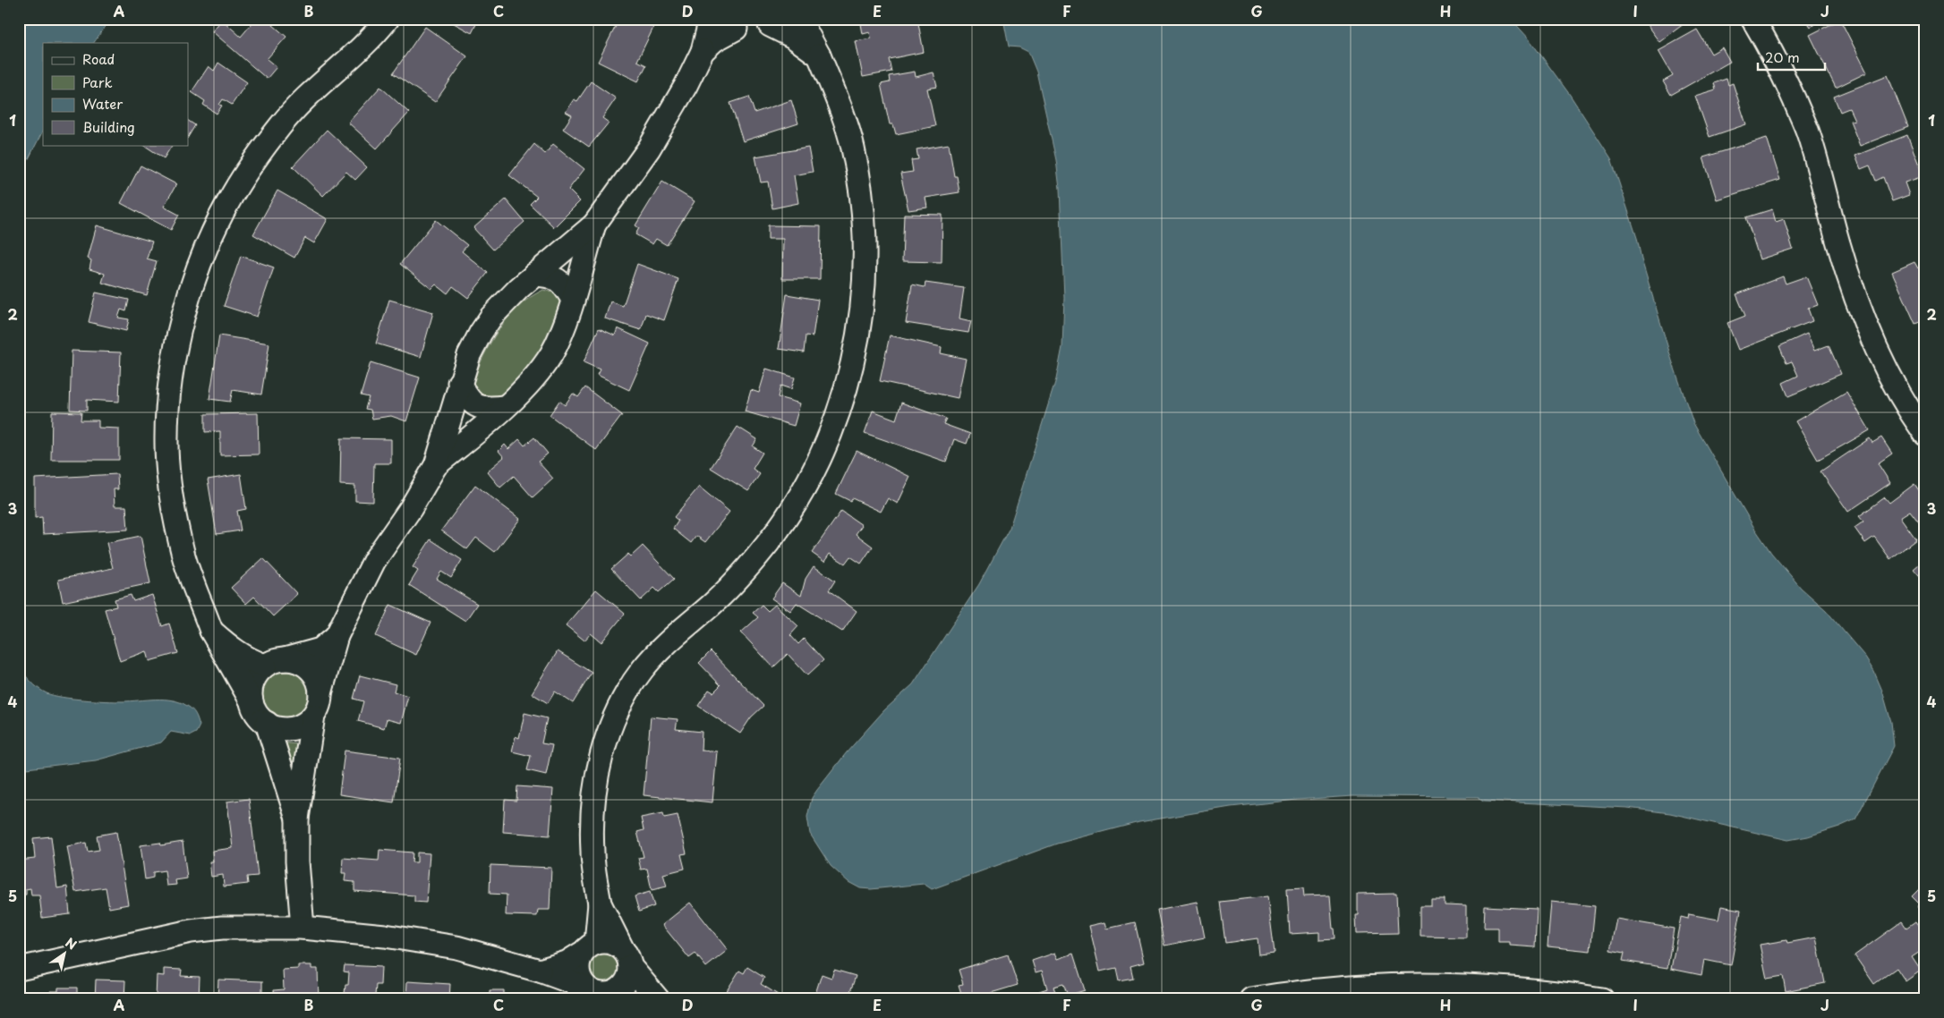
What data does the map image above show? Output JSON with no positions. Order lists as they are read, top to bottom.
{
  "legend": [
    "Road",
    "Park",
    "Water",
    "Building"
  ],
  "scale_bar": "20 m",
  "north": "top right",
  "grid": {
    "columns": [
      "A",
      "B",
      "C",
      "D",
      "E",
      "F",
      "G",
      "H",
      "I",
      "J"
    ],
    "rows": [
      "1",
      "2",
      "3",
      "4",
      "5"
    ]
  }
}
